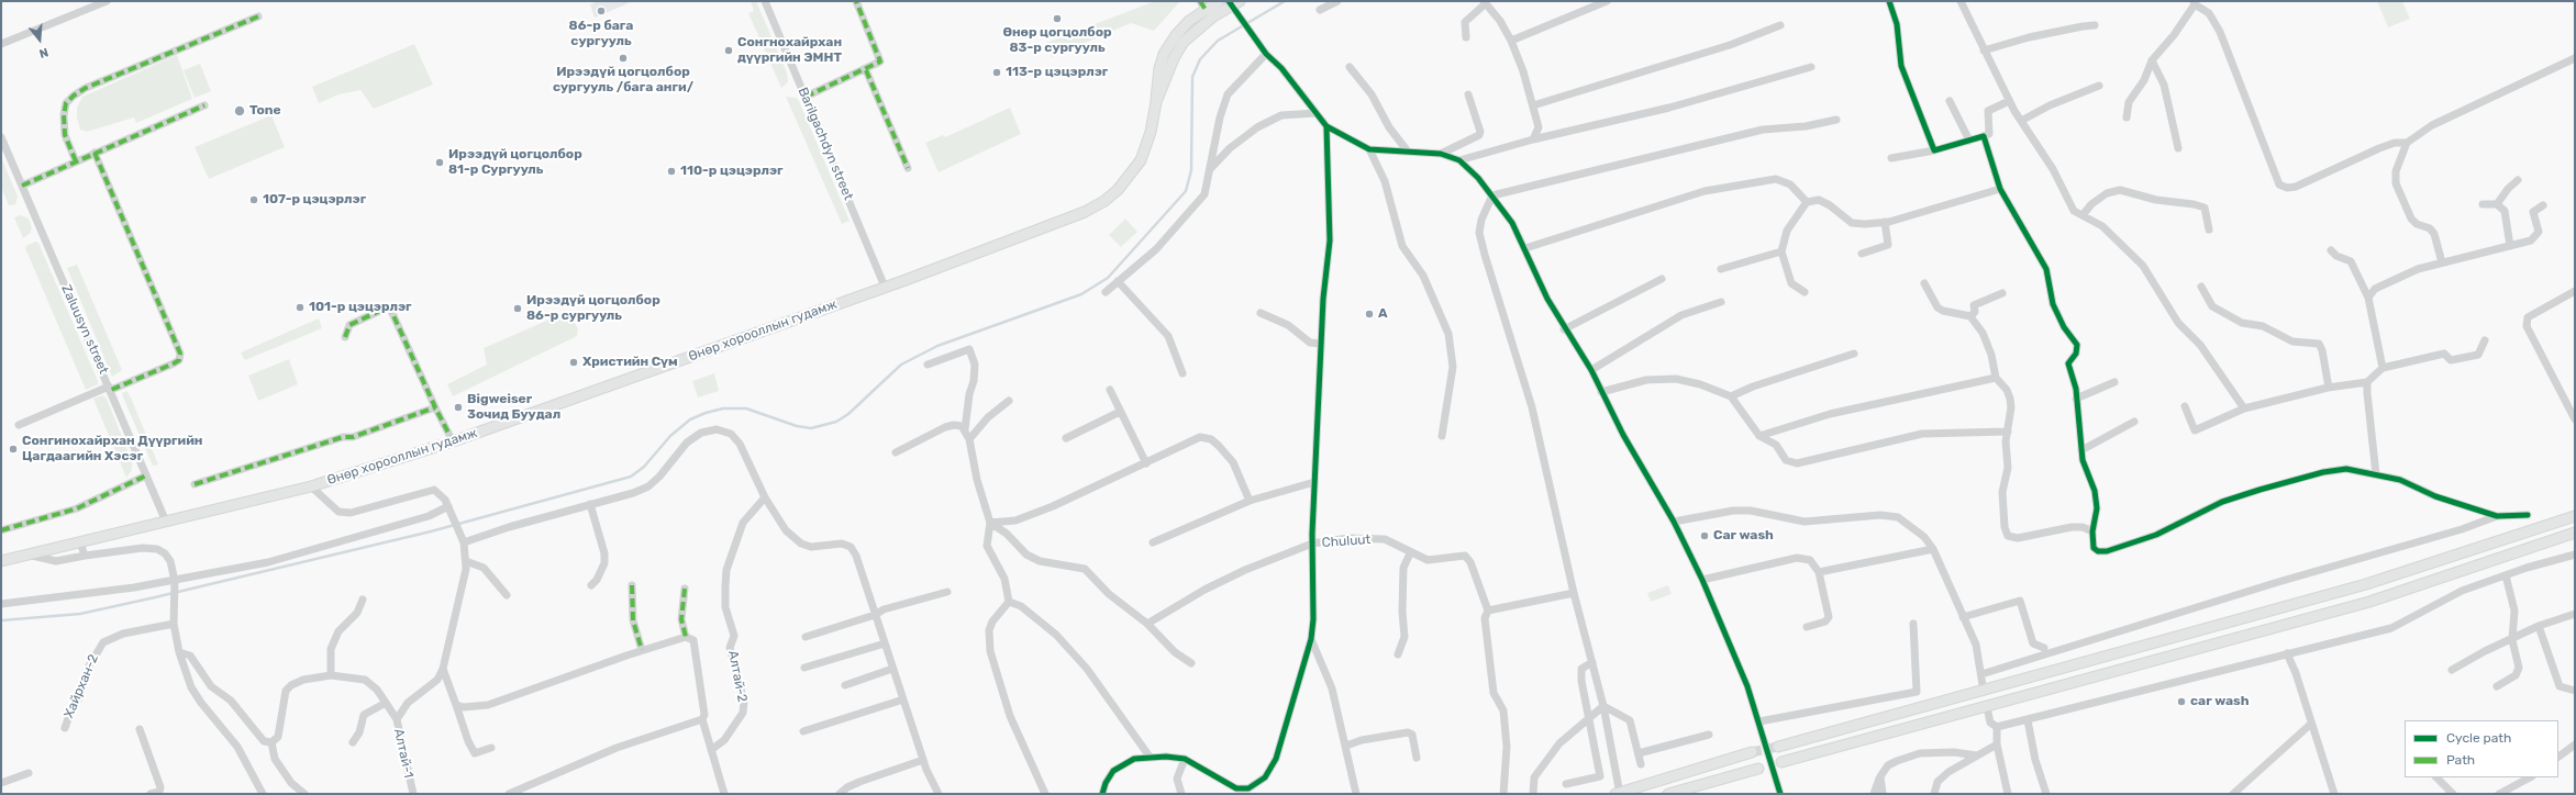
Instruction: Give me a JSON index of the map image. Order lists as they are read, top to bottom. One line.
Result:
{"streets":{"main road":["Өнөр хорооллын гудамж"],"street":["Barilgachdyn street","Zaluusyn street","Chuluut","Алтай-2","Хайрхан-2","Алтай-1"]},"crossings":[["Barilgachdyn street","Өнөр хорооллын гудамж"],["Zaluusyn street","Өнөр хорооллын гудамж"]],"places":["86-р бага сургууль","Өнөр цогцолбор 83-р сургууль","Сонгнохайрхан дүүргийн ЭМНТ","Ирээдүй цогцолбор сургууль /бага анги/","113-р цэцэрлэг","Tone","Ирээдүй цогцолбор 81-р Сургууль","110-р цэцэрлэг","107-р цэцэрлэг","101-р цэцэрлэг","Ирээдүй цогцолбор 86-р сургууль","A","Христийн Сүм","Bigweiser 3очид Буудал","Сонгинохайрхан Дүүргийн Цагдаагийн Хэсэг","Car wash","car wash"],"legend":["Cycle path","Path"],"north":"bottom"}
